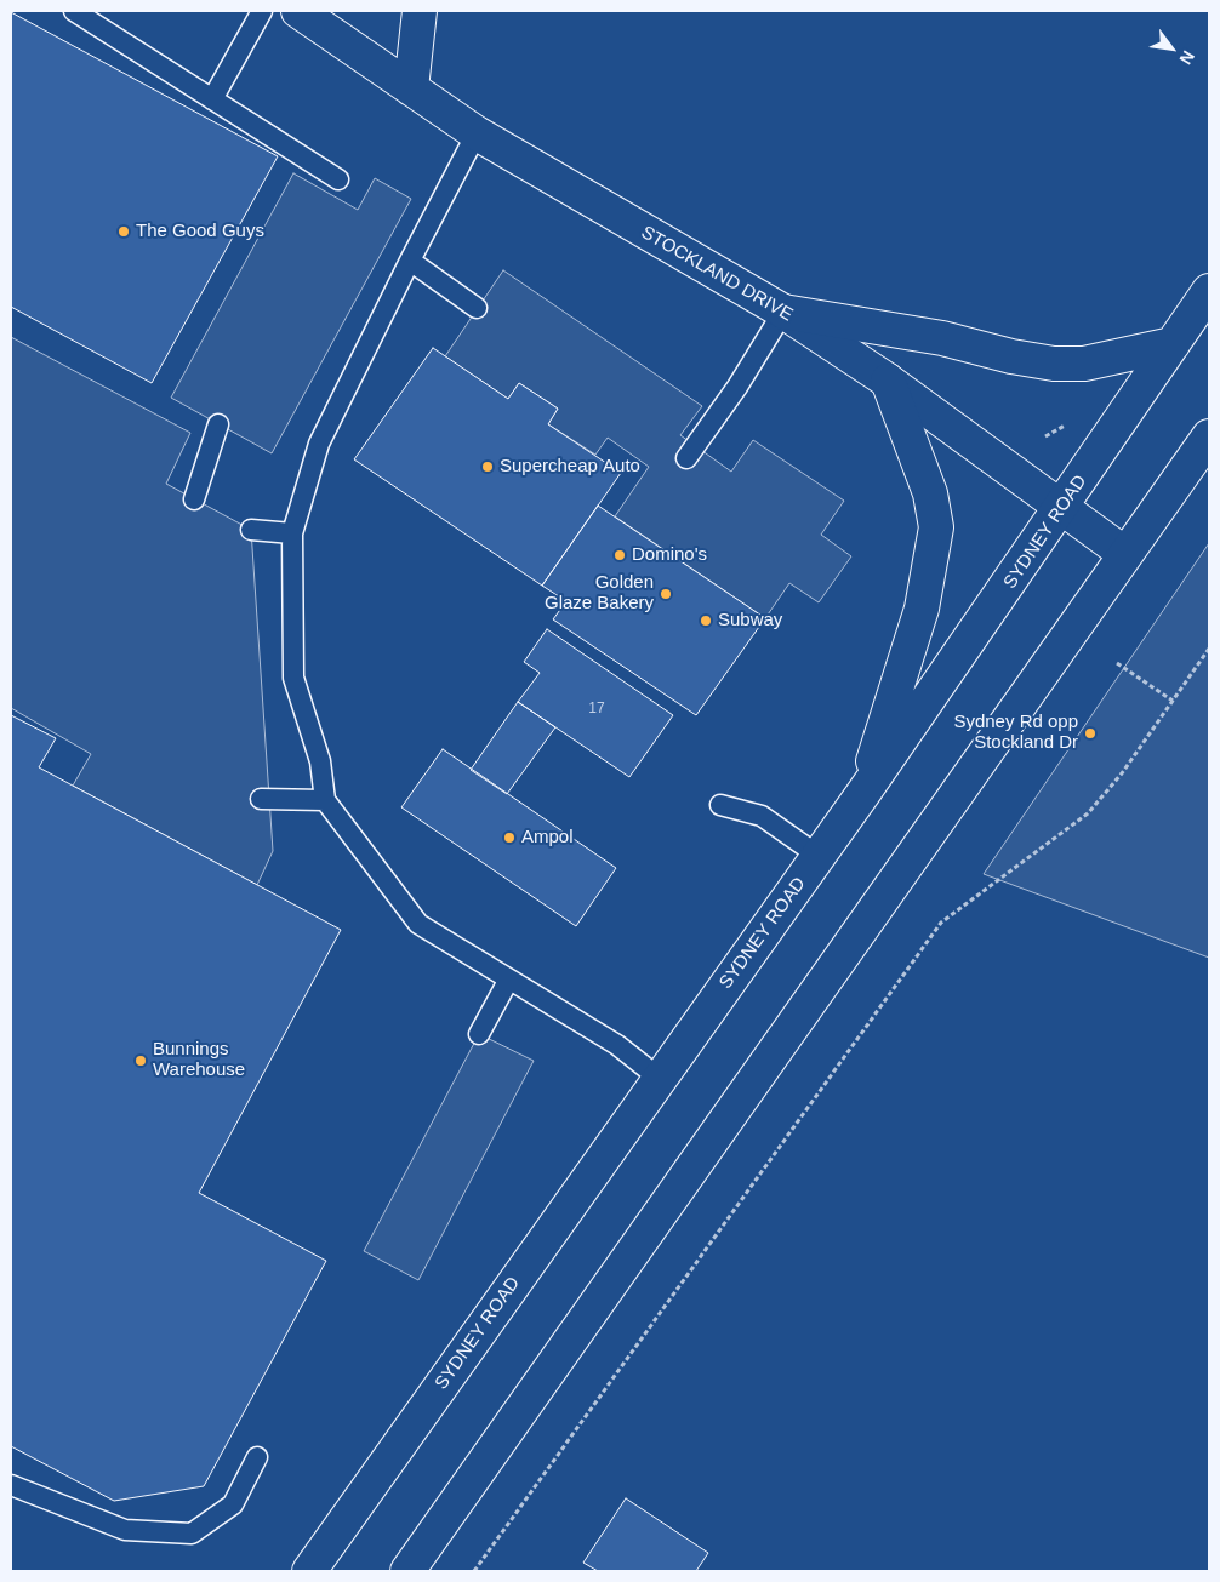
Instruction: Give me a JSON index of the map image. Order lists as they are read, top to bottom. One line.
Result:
{"streets":{"main road":["STOCKLAND DRIVE","SYDNEY ROAD"]},"crossings":[["STOCKLAND DRIVE","SYDNEY ROAD"]],"places":["The Good Guys","Supercheap Auto","Domino's","Golden Glaze Bakery","Subway","Sydney Rd opp Stockland Dr","Ampol","Bunnings Warehouse"],"house_numbers":["17"],"north":"bottom right"}
